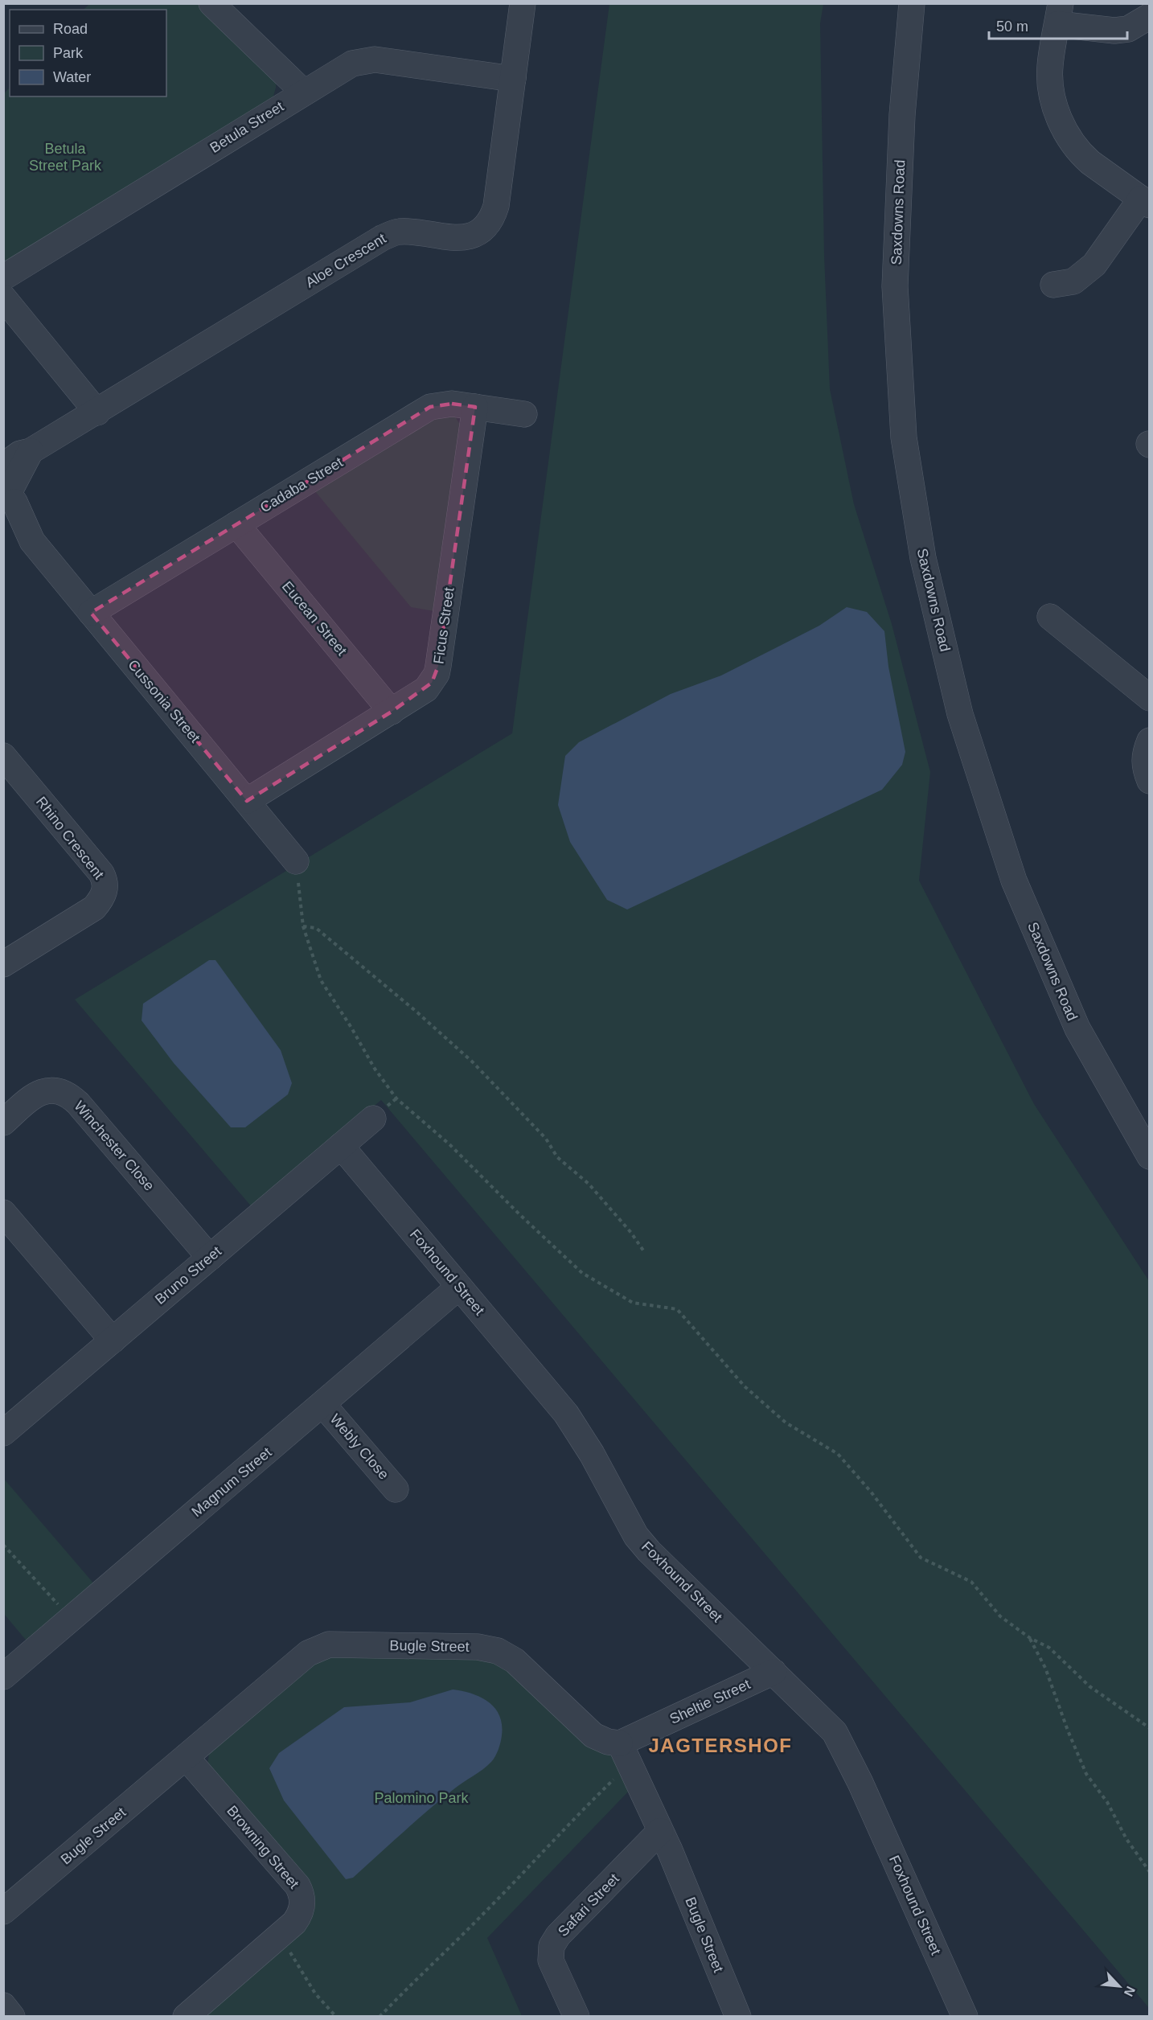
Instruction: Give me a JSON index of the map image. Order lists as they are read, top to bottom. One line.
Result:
{"streets":{"street":["Betula Street","Saxdowns Road","Aloe Crescent","Cadaba Street","Eucean Street","Ficus Street","Cussonia Street","Rhino Crescent","Winchester Close","Foxhound Street","Bruno Street","Webly Close","Magnum Street","Bugle Street","Sheltie Street","Browning Street","Safari Street"]},"crossings":[["Betula Street","Aloe Crescent"],["Aloe Crescent","Cussonia Street"],["Cadaba Street","Eucean Street"],["Cadaba Street","Ficus Street"],["Cadaba Street","Cussonia Street"],["Eucean Street","Ficus Street"],["Ficus Street","Cussonia Street"],["Winchester Close","Bruno Street"],["Foxhound Street","Bruno Street"],["Foxhound Street","Magnum Street"],["Foxhound Street","Sheltie Street"],["Webly Close","Magnum Street"],["Bugle Street","Sheltie Street"],["Bugle Street","Browning Street"],["Bugle Street","Safari Street"]],"districts":["JAGTERSHOF"],"parks":["Betula Street Park","Palomino Park"],"legend":["Road","Park","Water"],"scale_bar":"50 m","north":"bottom right"}
